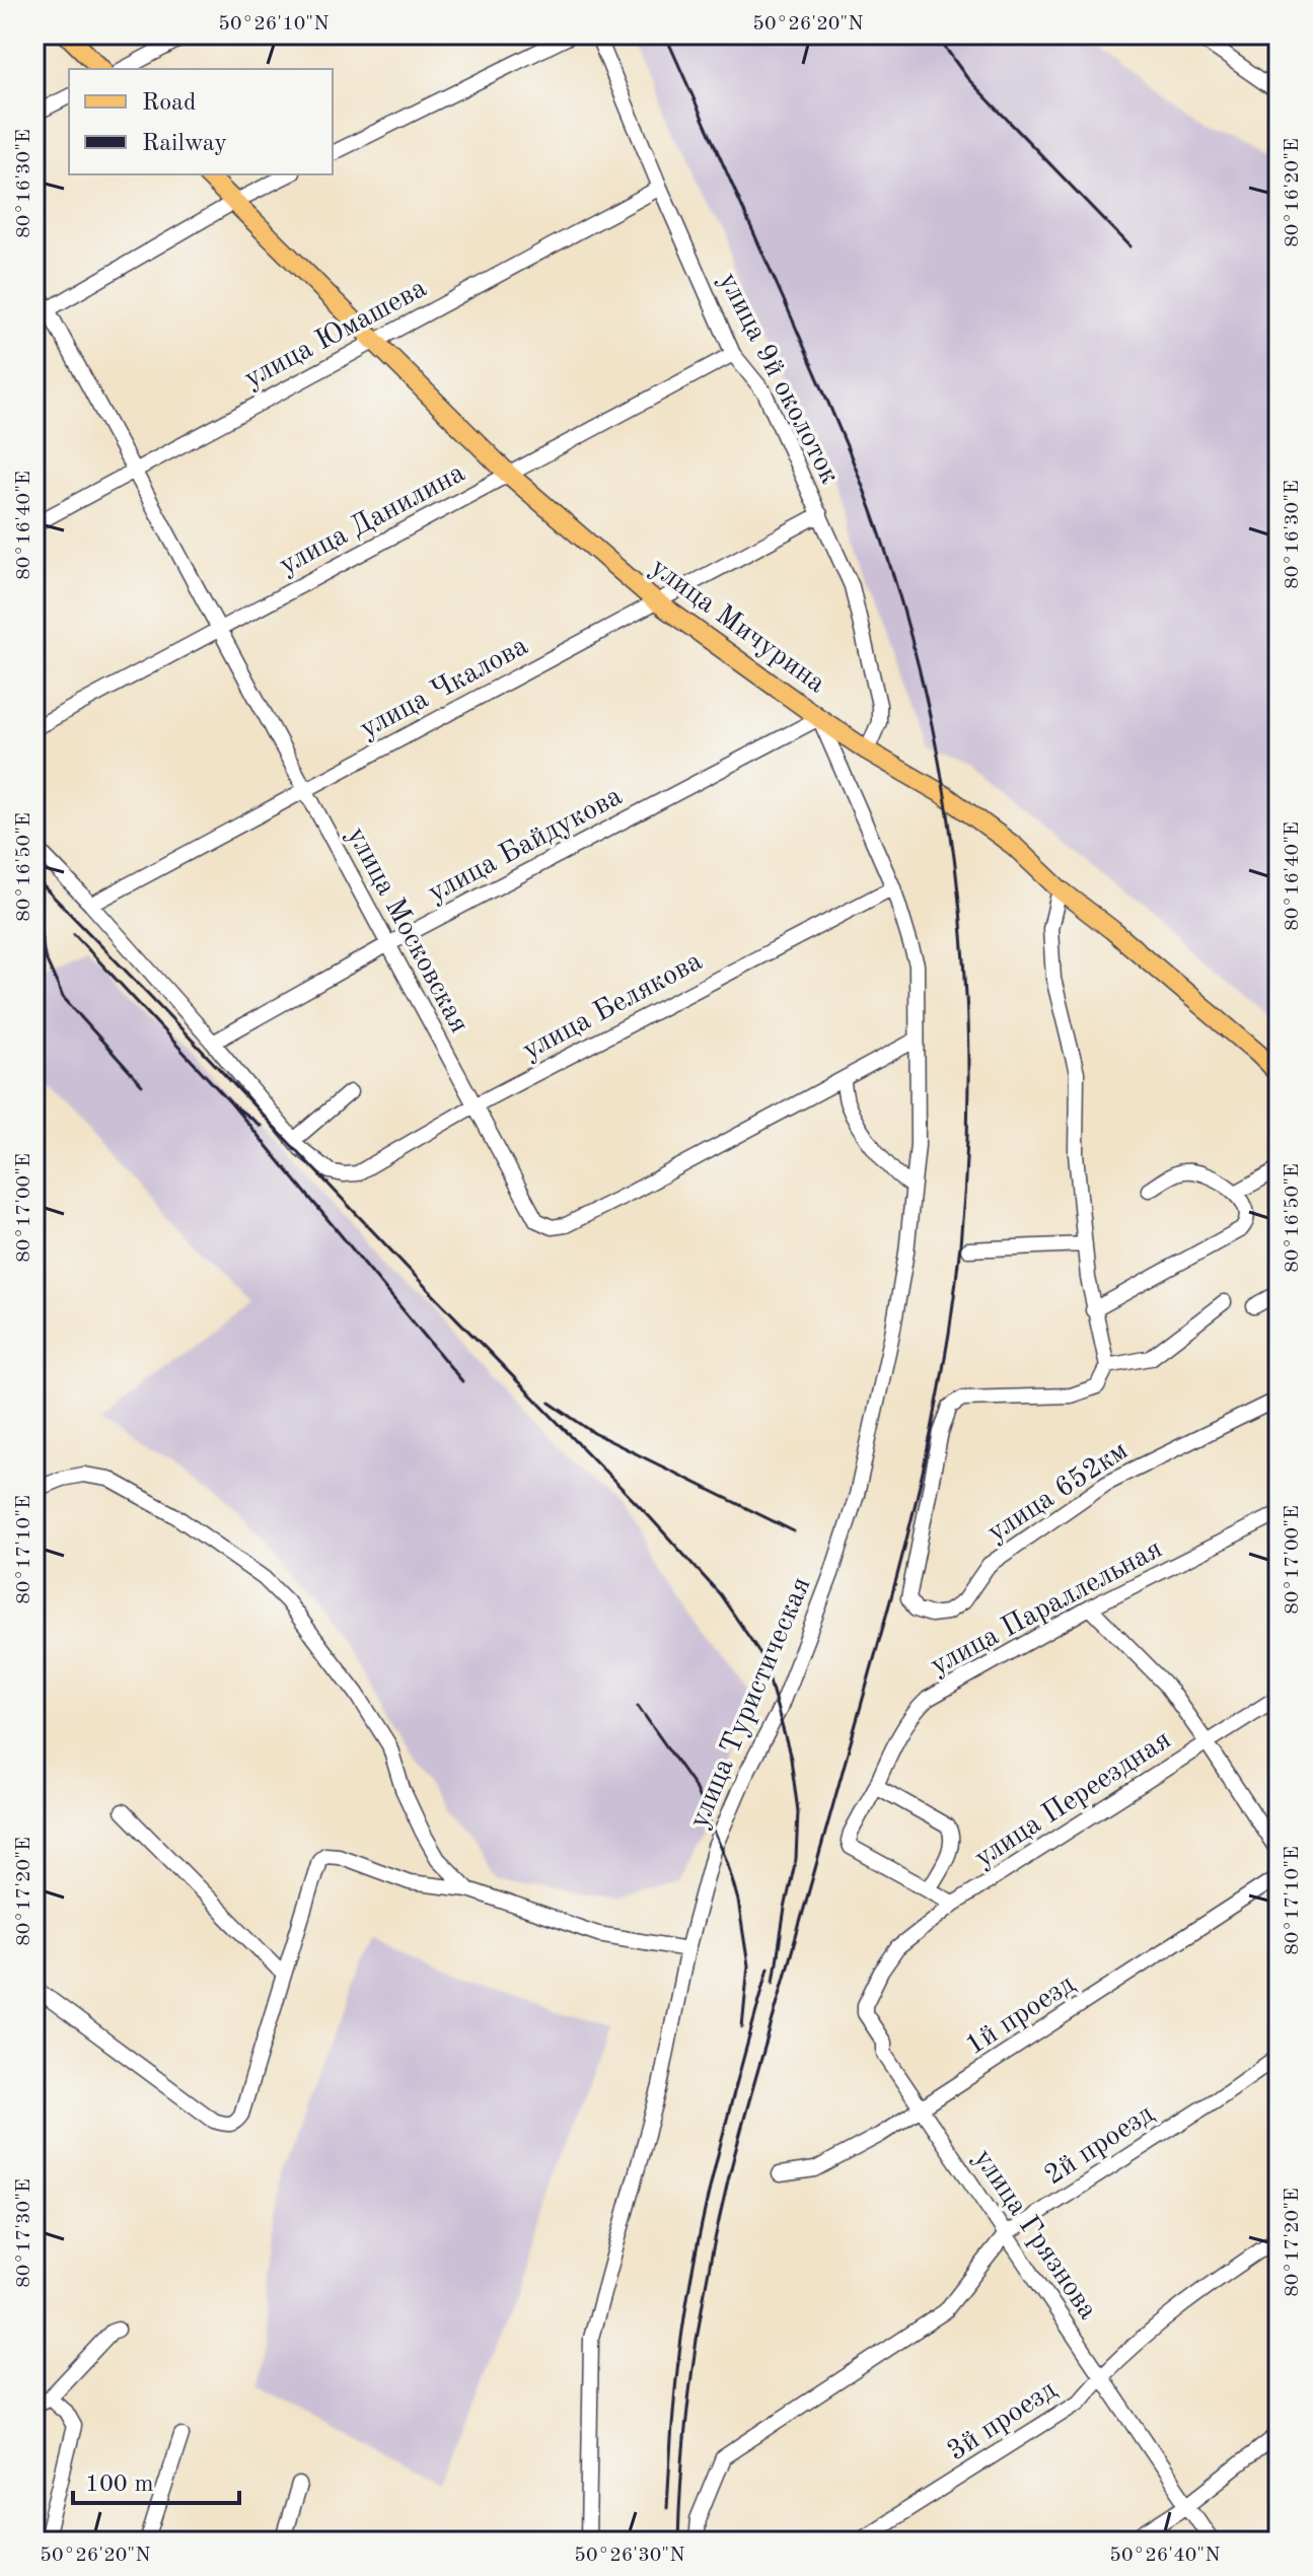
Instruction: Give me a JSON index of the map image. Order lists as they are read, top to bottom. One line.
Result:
{"streets":{"main road":["улица Мичурина"],"street":["улица Юмашева","улица 9й околоток","улица Данилина","улица Чкалова","улица Байдукова","улица Московская","улица Белякова","улица 652км","улица Параллельная","улица Туристическая","улица Переездная","1й проезд","2й проезд","улица Грязнова","3й проезд"]},"crossings":[["улица Юмашева","улица 9й околоток"],["улица Юмашева","улица Мичурина"],["улица Юмашева","улица Московская"],["улица 9й околоток","улица Данилина"],["улица 9й околоток","улица Мичурина"],["улица 9й околоток","улица Чкалова"],["улица Данилина","улица Мичурина"],["улица Данилина","улица Московская"],["улица Мичурина","улица Чкалова"],["улица Мичурина","улица Байдукова"],["улица Мичурина","улица Туристическая"],["улица Чкалова","улица Московская"],["улица Байдукова","улица Московская"],["улица Байдукова","улица Туристическая"],["улица Московская","улица Белякова"],["улица Московская","улица Туристическая"],["улица Белякова","улица Туристическая"],["улица Переездная","улица Грязнова"],["1й проезд","улица Грязнова"],["2й проезд","улица Грязнова"],["улица Грязнова","3й проезд"]],"legend":["Road","Railway"],"scale_bar":"100 m","coordinates":["50°26'10\"N","50°26'20\"N","80°16'30\"E","80°16'20\"E","80°16'40\"E","80°16'50\"E","80°17'00\"E","80°17'10\"E","80°17'20\"E","80°17'30\"E","50°26'30\"N","50°26'40\"N"]}
